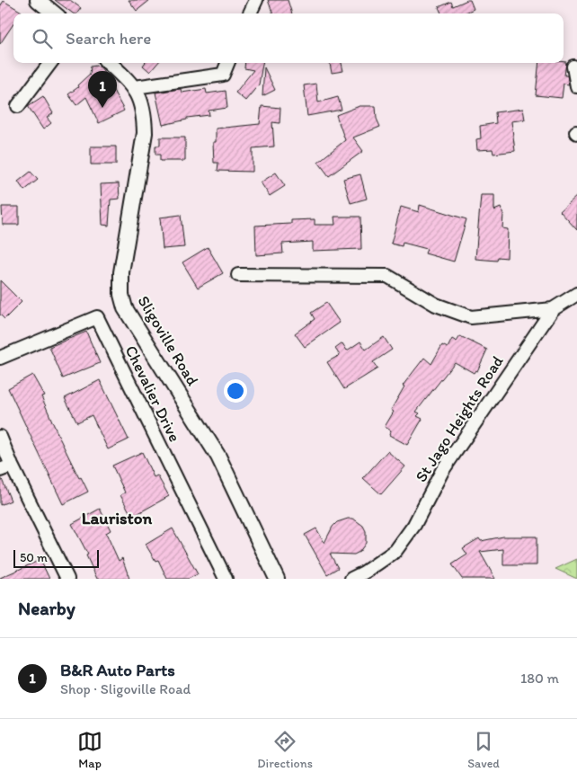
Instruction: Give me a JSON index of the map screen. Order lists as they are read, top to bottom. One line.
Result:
{"streets":{"street":["Sligoville Road","Chevalier Drive","St Jago Heights Road"]},"districts":["Lauriston"],"scale_bar":"50 m","page":{"search":"Search here","pins":"1","scale":"50 m","heading":"Nearby","list":[{"mark":"1","name":"B&R Auto Parts","note":"Shop · Sligoville Road","value":"180 m"}],"nav":["Map","Directions","Saved"]}}
